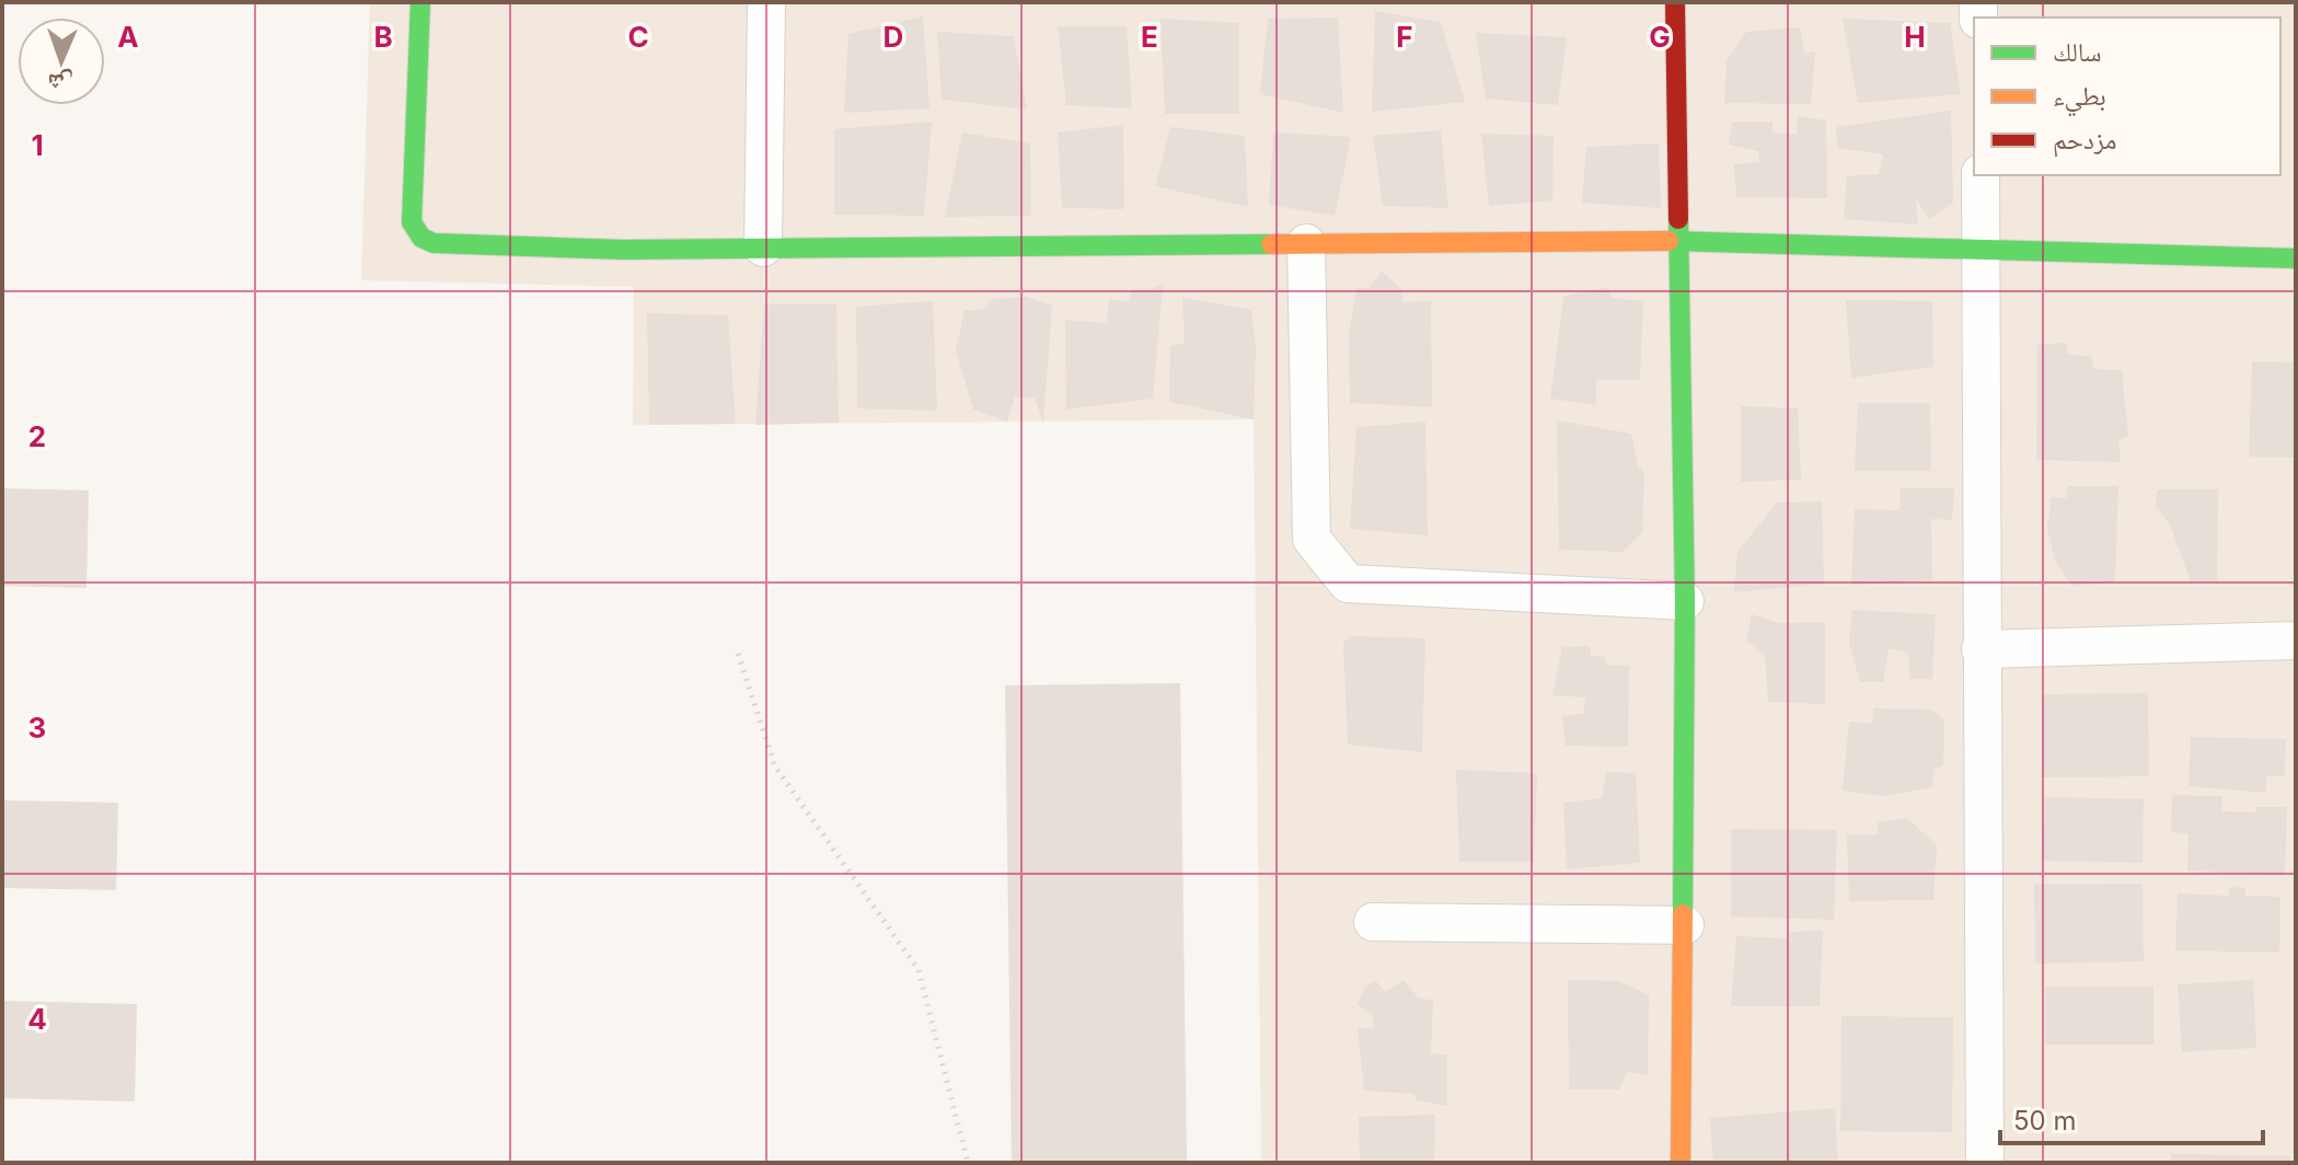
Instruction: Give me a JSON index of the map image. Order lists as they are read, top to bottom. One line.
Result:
{"legend":["سالك","بطيء","مزدحم"],"scale_bar":"50 m","north":"bottom","grid":{"columns":["A","B","C","D","E","F","G","H"],"rows":["1","2","3","4"]}}
